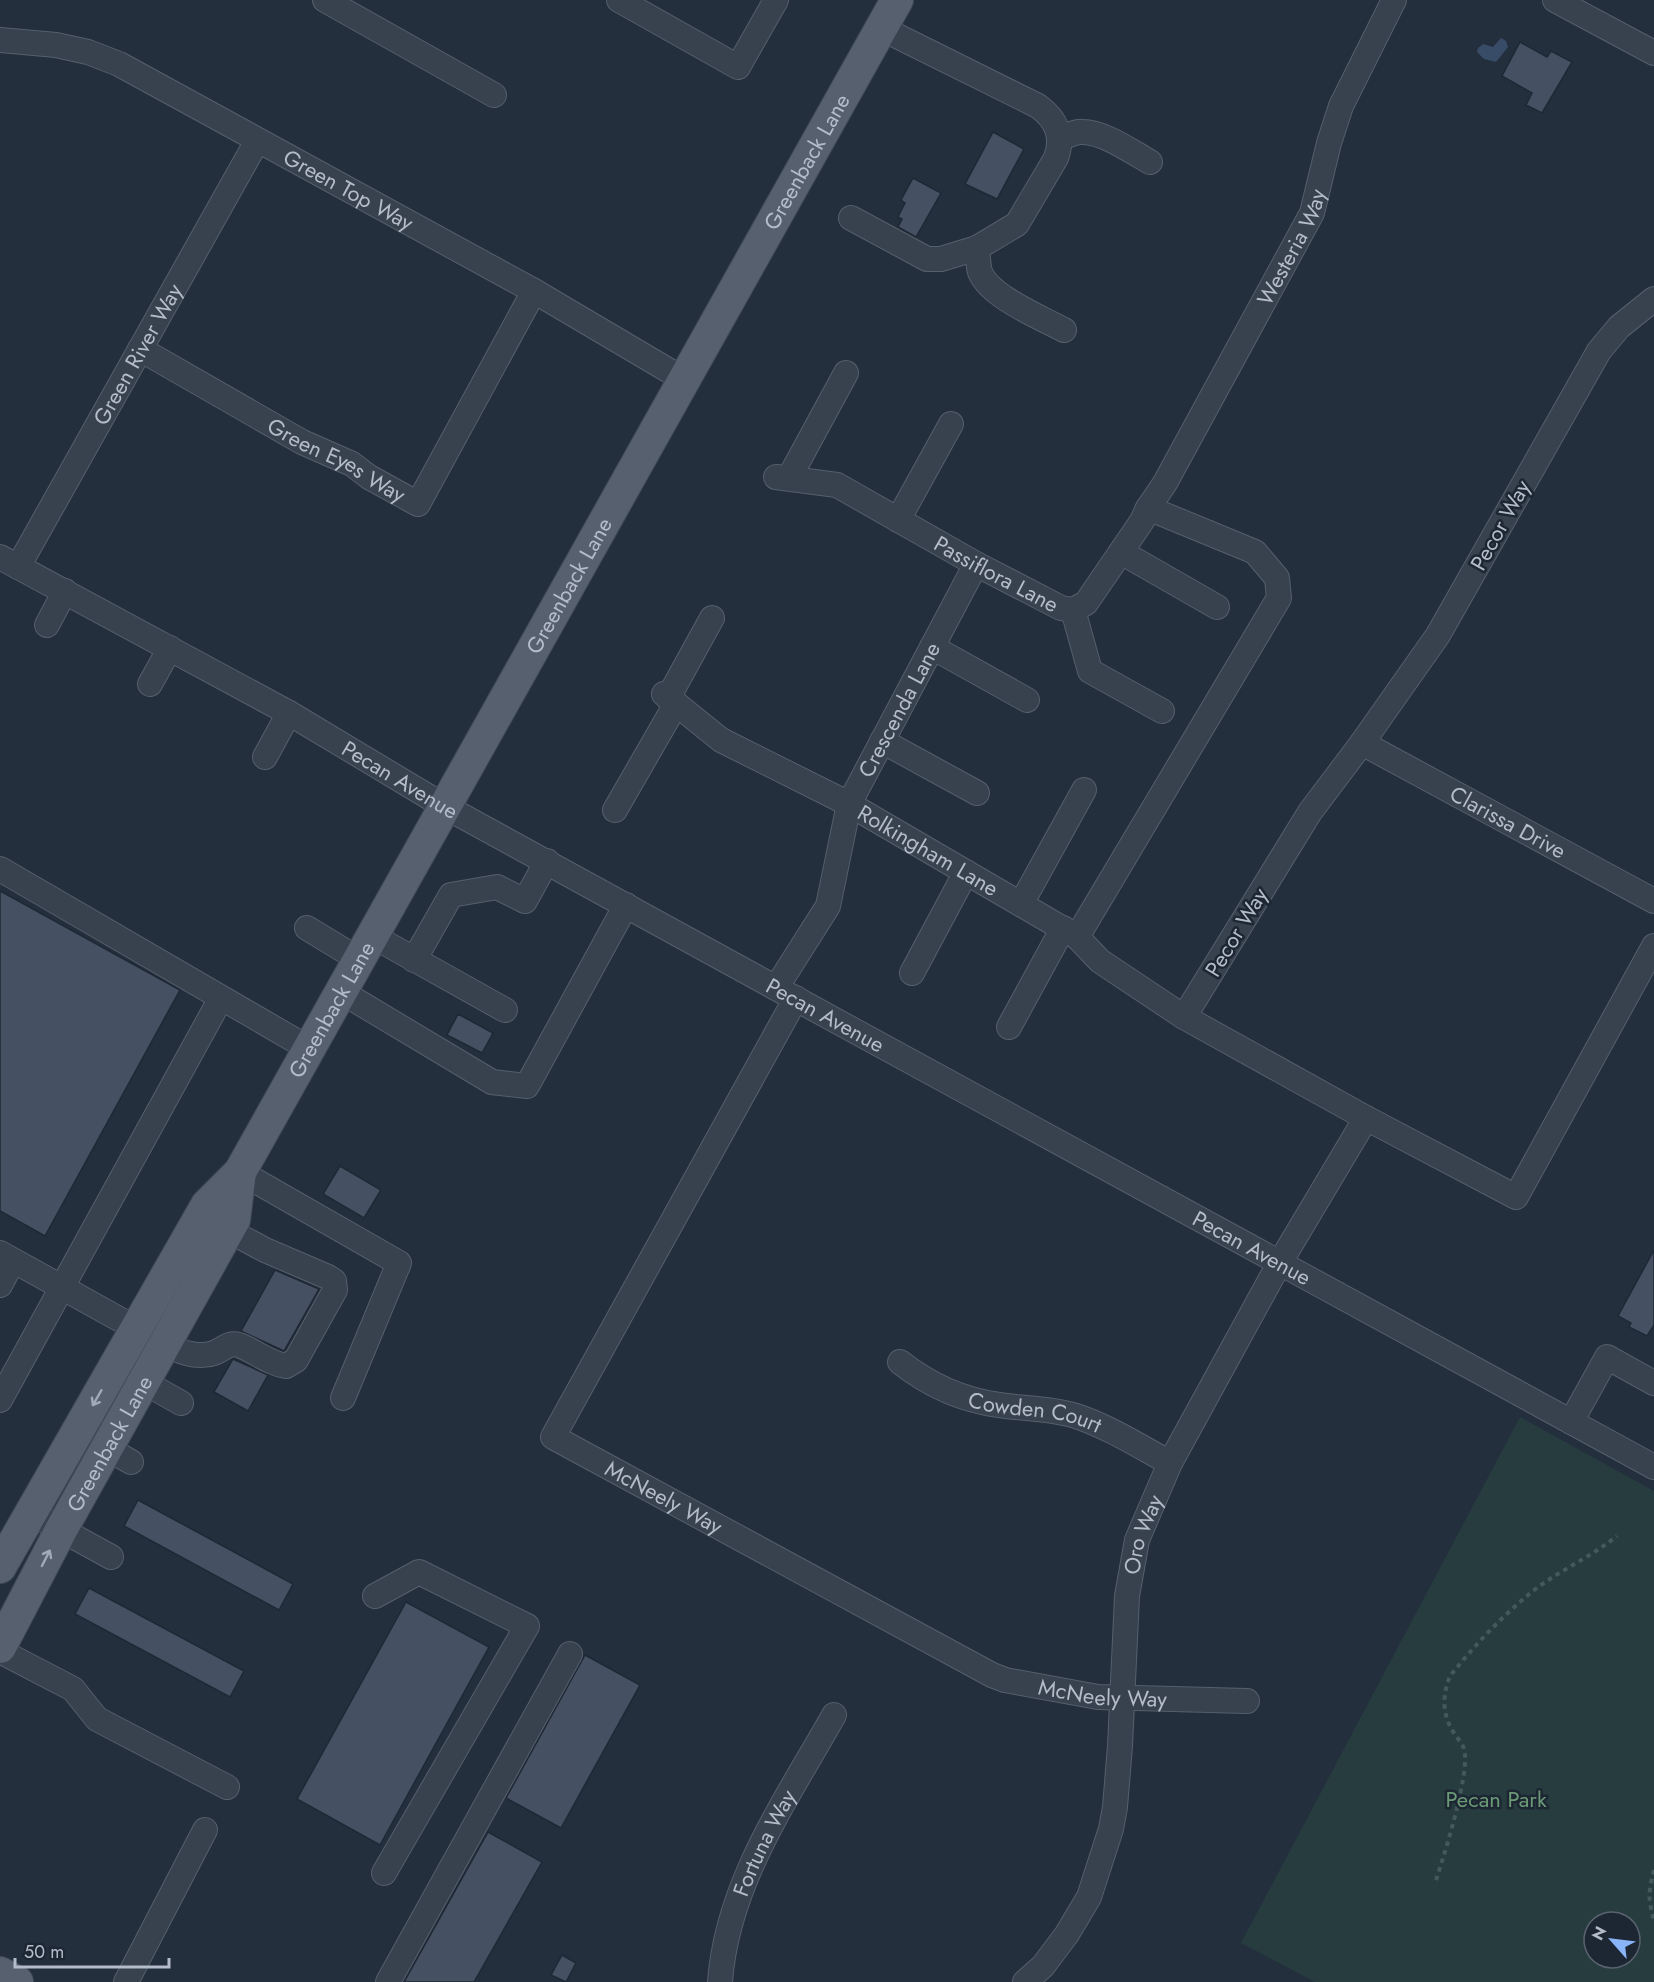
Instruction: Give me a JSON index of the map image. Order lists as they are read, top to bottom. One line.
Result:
{"streets":{"main road":["Greenback Lane"],"street":["Green Top Way","Westeria Way","Green River Way","Green Eyes Way","Pecor Way","Passiflora Lane","Crescenda Lane","Pecan Avenue","Clarissa Drive","Rolkingham Lane","Cowden Court","McNeely Way","Oro Way","Fortuna Way"]},"crossings":[["Greenback Lane","Green Top Way"],["Greenback Lane","Pecan Avenue"],["Green Top Way","Green River Way"],["Green Top Way","Green Eyes Way"],["Westeria Way","Passiflora Lane"],["Green River Way","Green Eyes Way"],["Green River Way","Pecan Avenue"],["Pecor Way","Clarissa Drive"],["Pecor Way","Rolkingham Lane"],["Passiflora Lane","Crescenda Lane"],["Crescenda Lane","Pecan Avenue"],["Crescenda Lane","Rolkingham Lane"],["Crescenda Lane","McNeely Way"],["Pecan Avenue","McNeely Way"],["Pecan Avenue","Oro Way"],["Cowden Court","Oro Way"],["McNeely Way","Oro Way"]],"parks":["Pecan Park"],"scale_bar":"50 m","north":"top left"}
